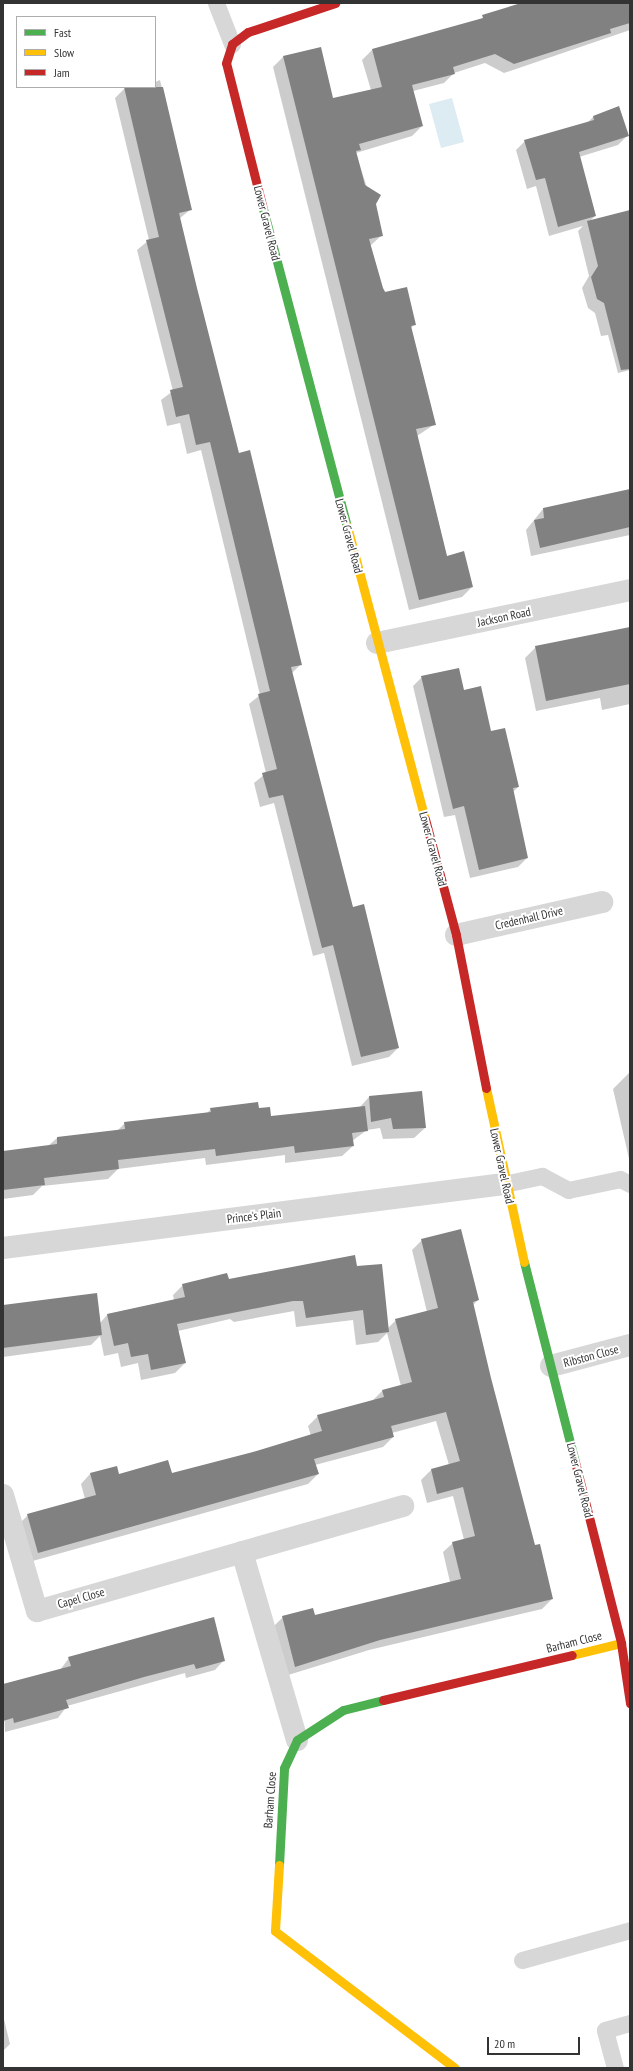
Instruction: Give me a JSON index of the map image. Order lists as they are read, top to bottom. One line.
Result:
{"streets":{"street":["Lower Gravel Road","Jackson Road","Credenhall Drive","Prince's Plain","Ribston Close","Capel Close","Barham Close"]},"crossings":[["Lower Gravel Road","Jackson Road"],["Lower Gravel Road","Credenhall Drive"],["Lower Gravel Road","Prince's Plain"],["Lower Gravel Road","Ribston Close"],["Lower Gravel Road","Barham Close"]],"legend":["Fast","Slow","Jam"],"scale_bar":"20 m"}
